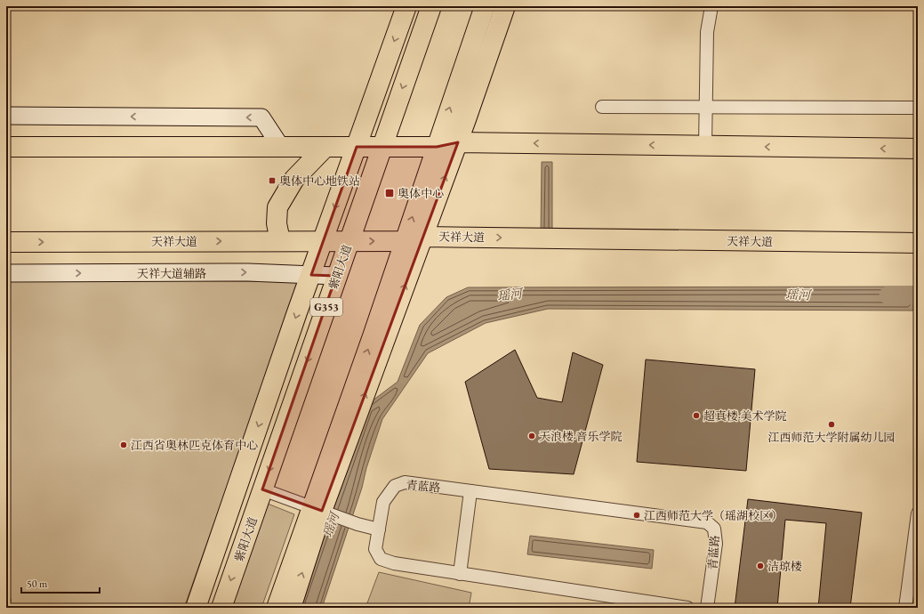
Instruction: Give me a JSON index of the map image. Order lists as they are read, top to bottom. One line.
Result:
{"streets":{"main road":["天祥大道","紫阳大道","天祥大道辅路","G353"],"street":["青蓝路"]},"crossings":[["天祥大道","紫阳大道"],["紫阳大道","天祥大道辅路"]],"water":["瑶河"],"places":{"transit":["奥体中心地铁站","奥体中心"],"other":["超真楼·美术学院","江西师范大学附属幼儿园","天浪楼·音乐学院","江西省奥林匹克体育中心","江西师范大学（瑶湖校区）","洁琼楼"]},"scale_bar":"50 m"}
